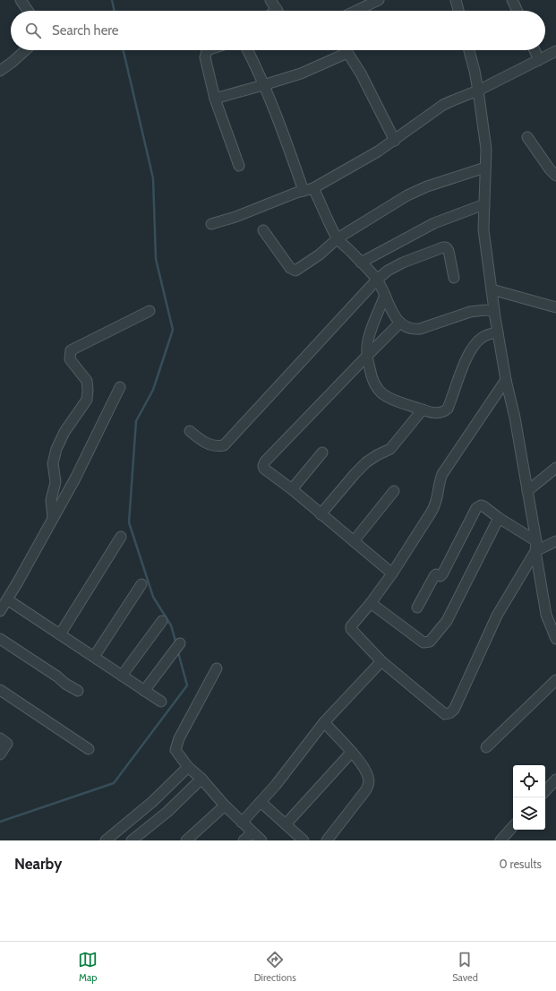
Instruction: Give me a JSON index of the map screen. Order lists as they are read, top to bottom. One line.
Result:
{"page":{"search":"Search here","heading":["Nearby","0 results"],"nav":["Map","Directions","Saved"]}}
